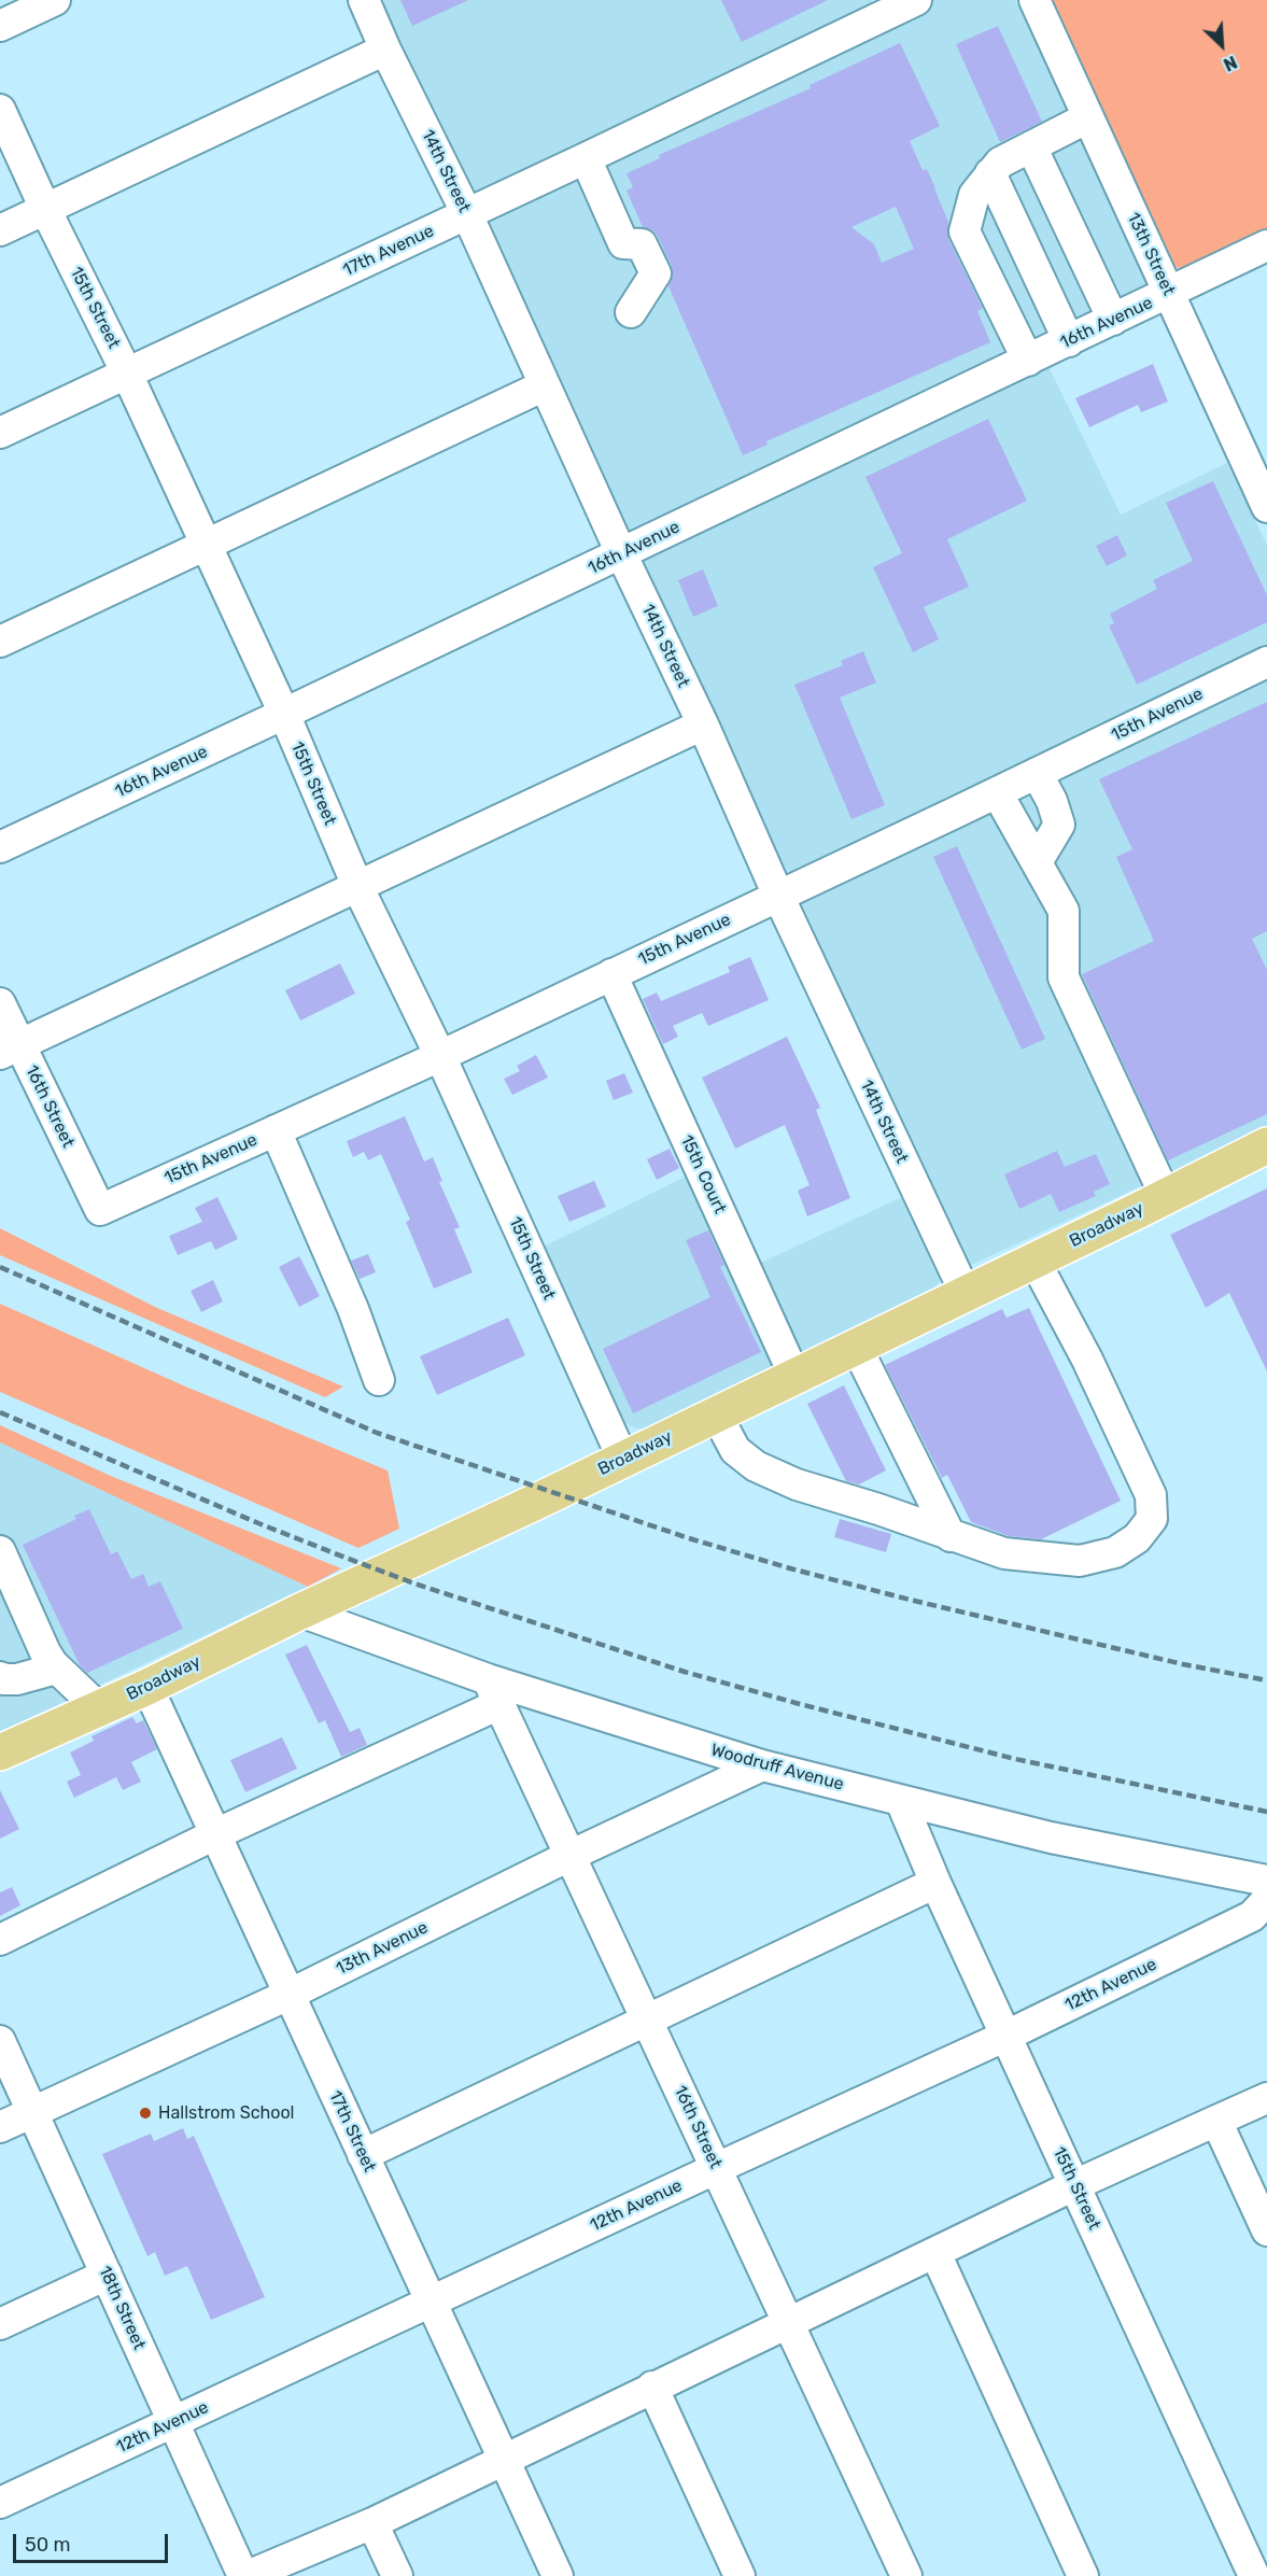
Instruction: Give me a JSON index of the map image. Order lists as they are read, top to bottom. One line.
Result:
{"streets":{"main road":["Broadway"],"street":["14th Street","17th Avenue","13th Street","15th Street","16th Avenue","15th Avenue","16th Street","15th Court","Woodruff Avenue","13th Avenue","12th Avenue","17th Street","18th Street"]},"crossings":[["14th Street","17th Avenue"],["14th Street","16th Avenue"],["14th Street","15th Avenue"],["14th Street","Broadway"],["17th Avenue","15th Street"],["13th Street","16th Avenue"],["15th Street","16th Avenue"],["15th Street","15th Avenue"],["15th Street","Broadway"],["15th Street","Woodruff Avenue"],["15th Street","12th Avenue"],["15th Avenue","16th Street"],["15th Avenue","15th Court"],["16th Street","Woodruff Avenue"],["16th Street","13th Avenue"],["16th Street","12th Avenue"],["15th Court","Broadway"],["Broadway","Woodruff Avenue"],["Broadway","17th Street"],["Woodruff Avenue","13th Avenue"],["13th Avenue","17th Street"],["13th Avenue","18th Street"],["12th Avenue","17th Street"],["12th Avenue","18th Street"]],"places":["Hallstrom School"],"scale_bar":"50 m","north":"bottom right"}
